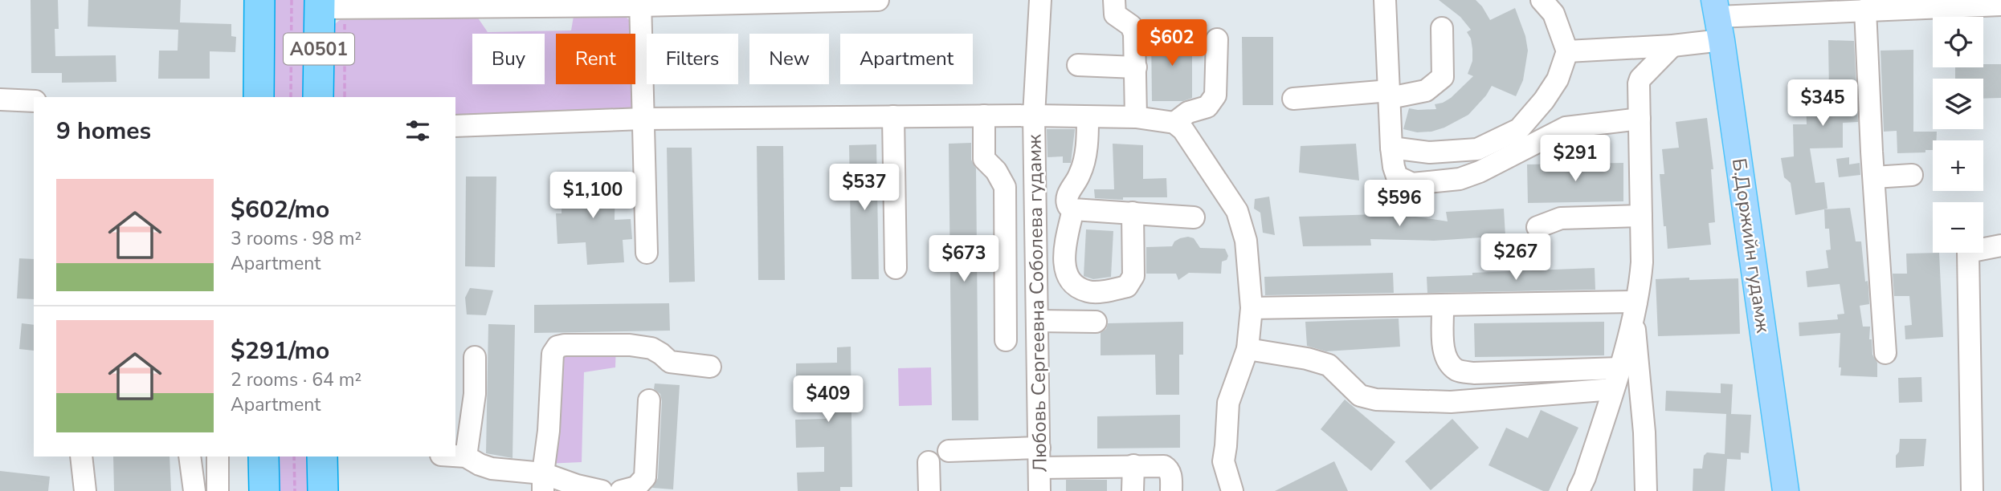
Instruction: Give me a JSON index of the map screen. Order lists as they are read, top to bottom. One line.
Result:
{"streets":{"highway":["A0501"],"main road":["Б.Доржийн гудамж"],"street":["Любовь Сергеевна Соболева гудамж"]},"page":{"map_buttons":["+","−"],"price":["$602","$345","$291","$537","$1,100","$596","$267","$673","$409"],"chip":["Buy","Rent","Filters","New","Apartment"],"heading":"9 homes","list":[{"name":"$602/mo","note":"3 rooms · 98 m² · Apartment"},{"name":"$291/mo","note":"2 rooms · 64 m² · Apartment"}]}}
